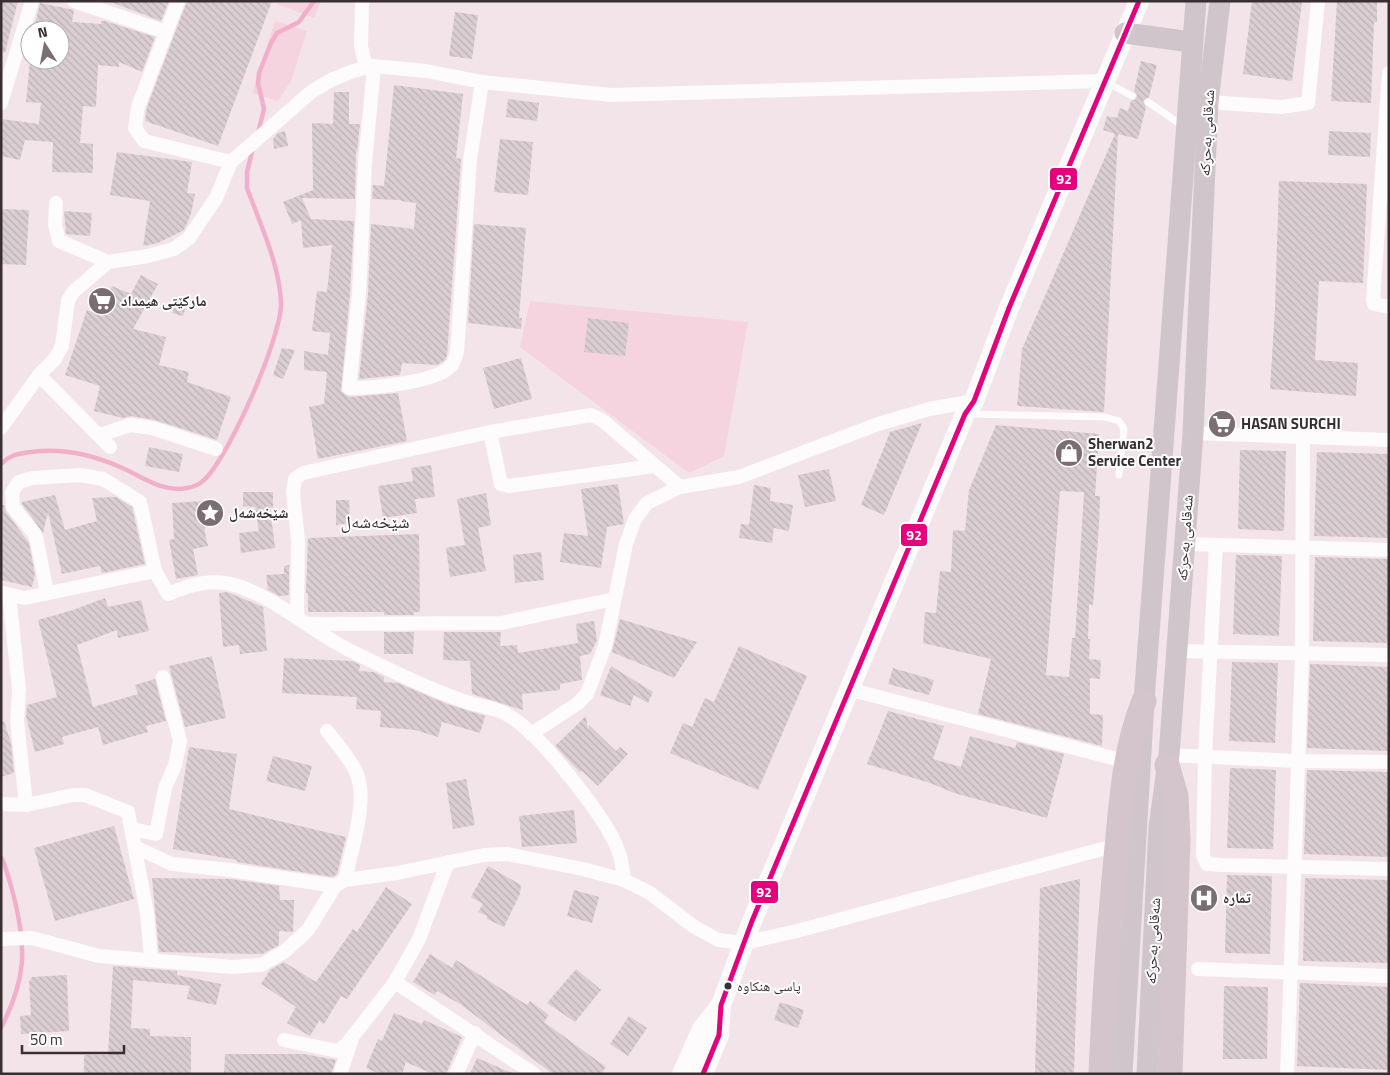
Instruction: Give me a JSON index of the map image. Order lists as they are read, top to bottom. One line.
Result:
{"streets":{"main road":["شەقامی بەحرکە"]},"districts":["شێخەشەل"],"places":{"supermarket":["مارکێتی هیمداد","HASAN SURCHI"],"shop":["Sherwan2 Service Center"],"place":["شێخه‌شه‌ل"],"hospital":["تمارە"],"other":["پاسی هنكاوه‌"]},"lines":["transit line 92"],"scale_bar":"50 m","north":"top"}
